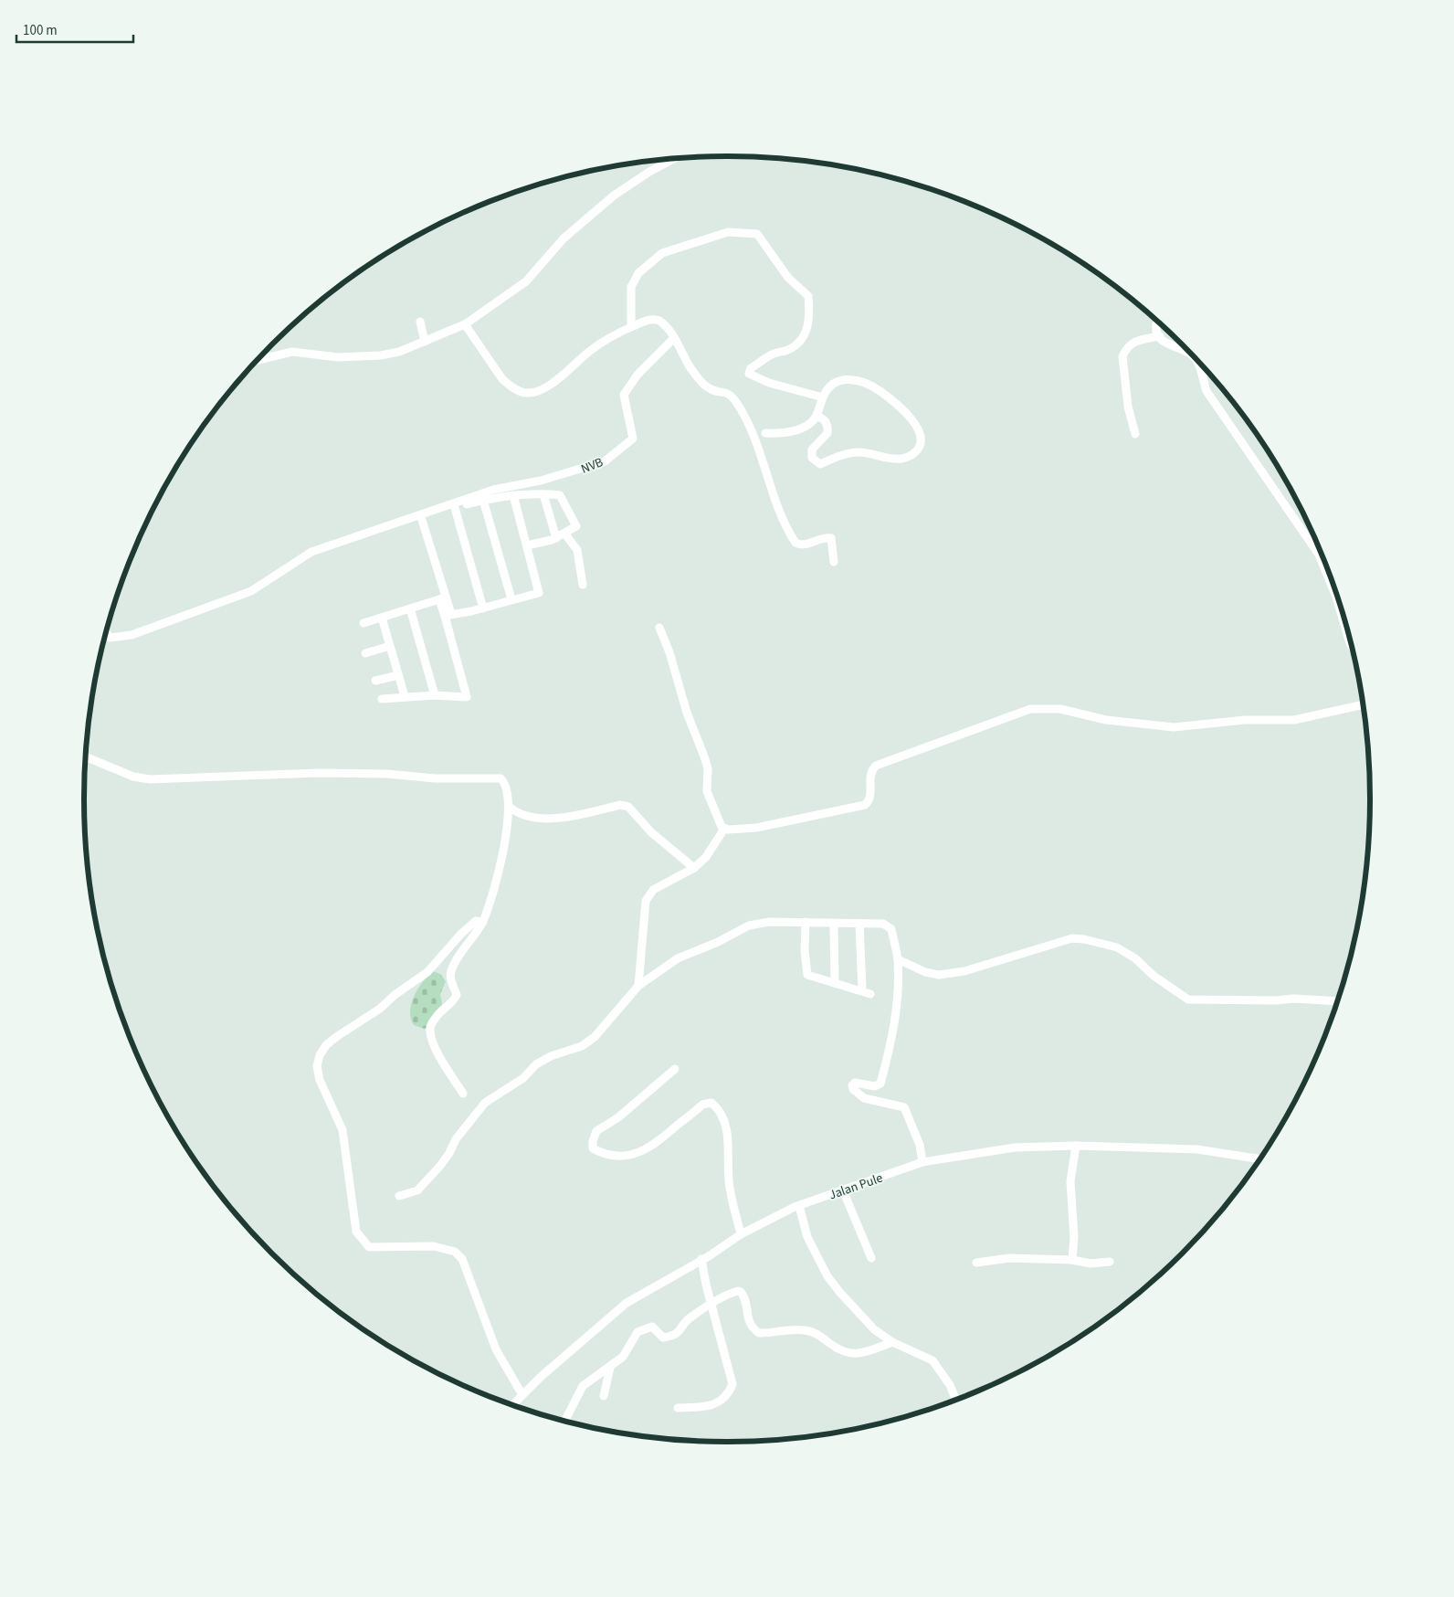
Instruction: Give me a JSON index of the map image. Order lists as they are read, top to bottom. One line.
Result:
{"streets":{"street":["NVB","Jalan Pule"]},"scale_bar":"100 m"}
